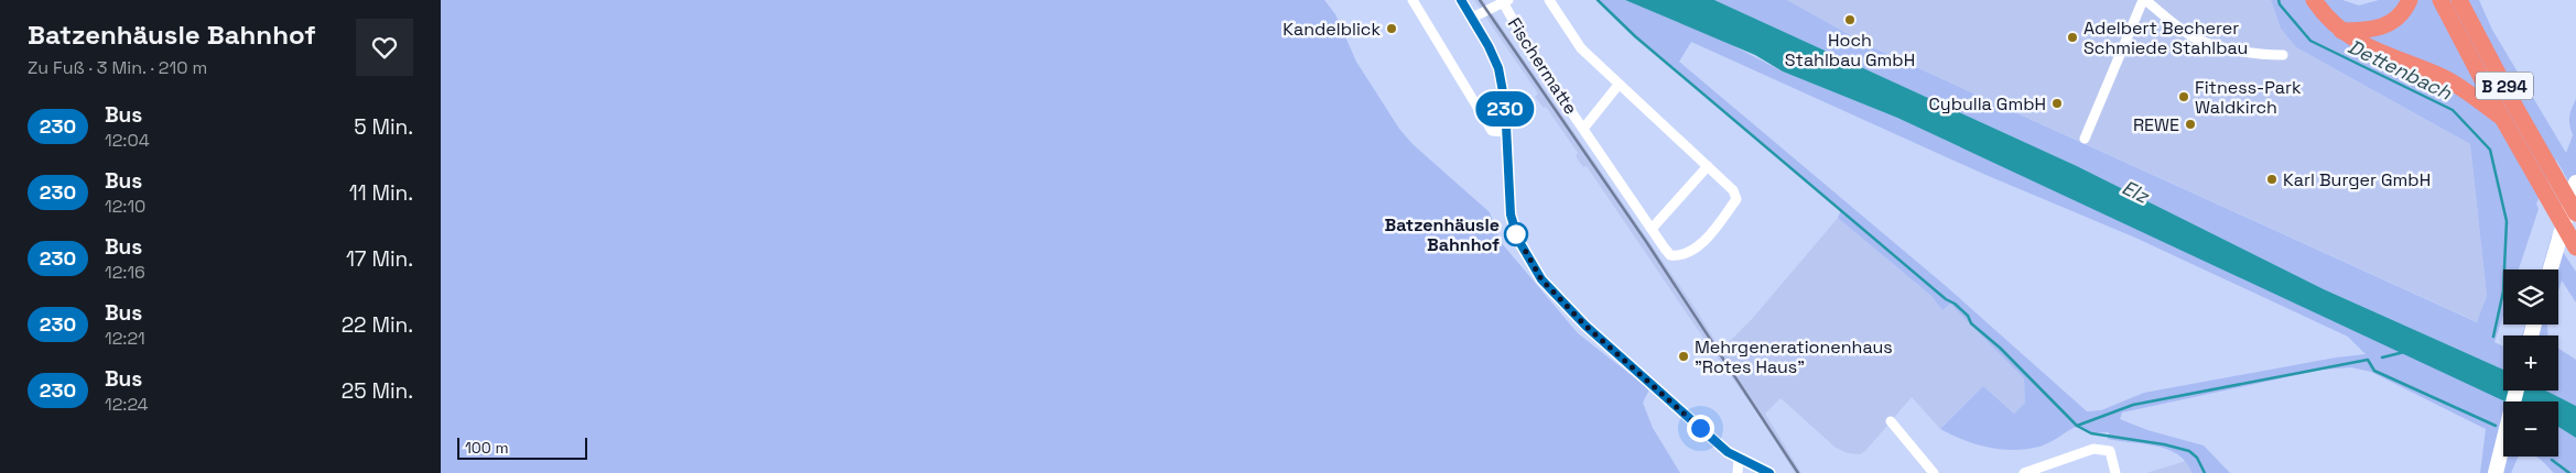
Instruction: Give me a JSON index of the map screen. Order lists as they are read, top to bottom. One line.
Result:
{"streets":{"highway":["B 294"],"street":["Fischermatte"]},"water":["Dettenbach","Elz"],"places":["Hoch Stahlbau GmbH","Kandelblick","Adelbert Becherer Schmiede Stahlbau","Fitness-Park Waldkirch","Cybulla GmbH","REWE","Karl Burger GmbH","Batzenhäusle Bahnhof","Mehrgenerationenhaus \"Rotes Haus\""],"lines":["bus line 230"],"scale_bar":"100 m","page":{"heading":["Batzenhäusle Bahnhof","Zu Fuß · 3 Min. · 210 m"],"on_map":"230","list":[{"mark":"230","name":"Bus","note":"12:04","value":"5 Min."},{"mark":"230","name":"Bus","note":"12:10","value":"11 Min."},{"mark":"230","name":"Bus","note":"12:16","value":"17 Min."},{"mark":"230","name":"Bus","note":"12:21","value":"22 Min."},{"mark":"230","name":"Bus","note":"12:24","value":"25 Min."}],"map_buttons":["+","−"],"scale":"100 m"}}
